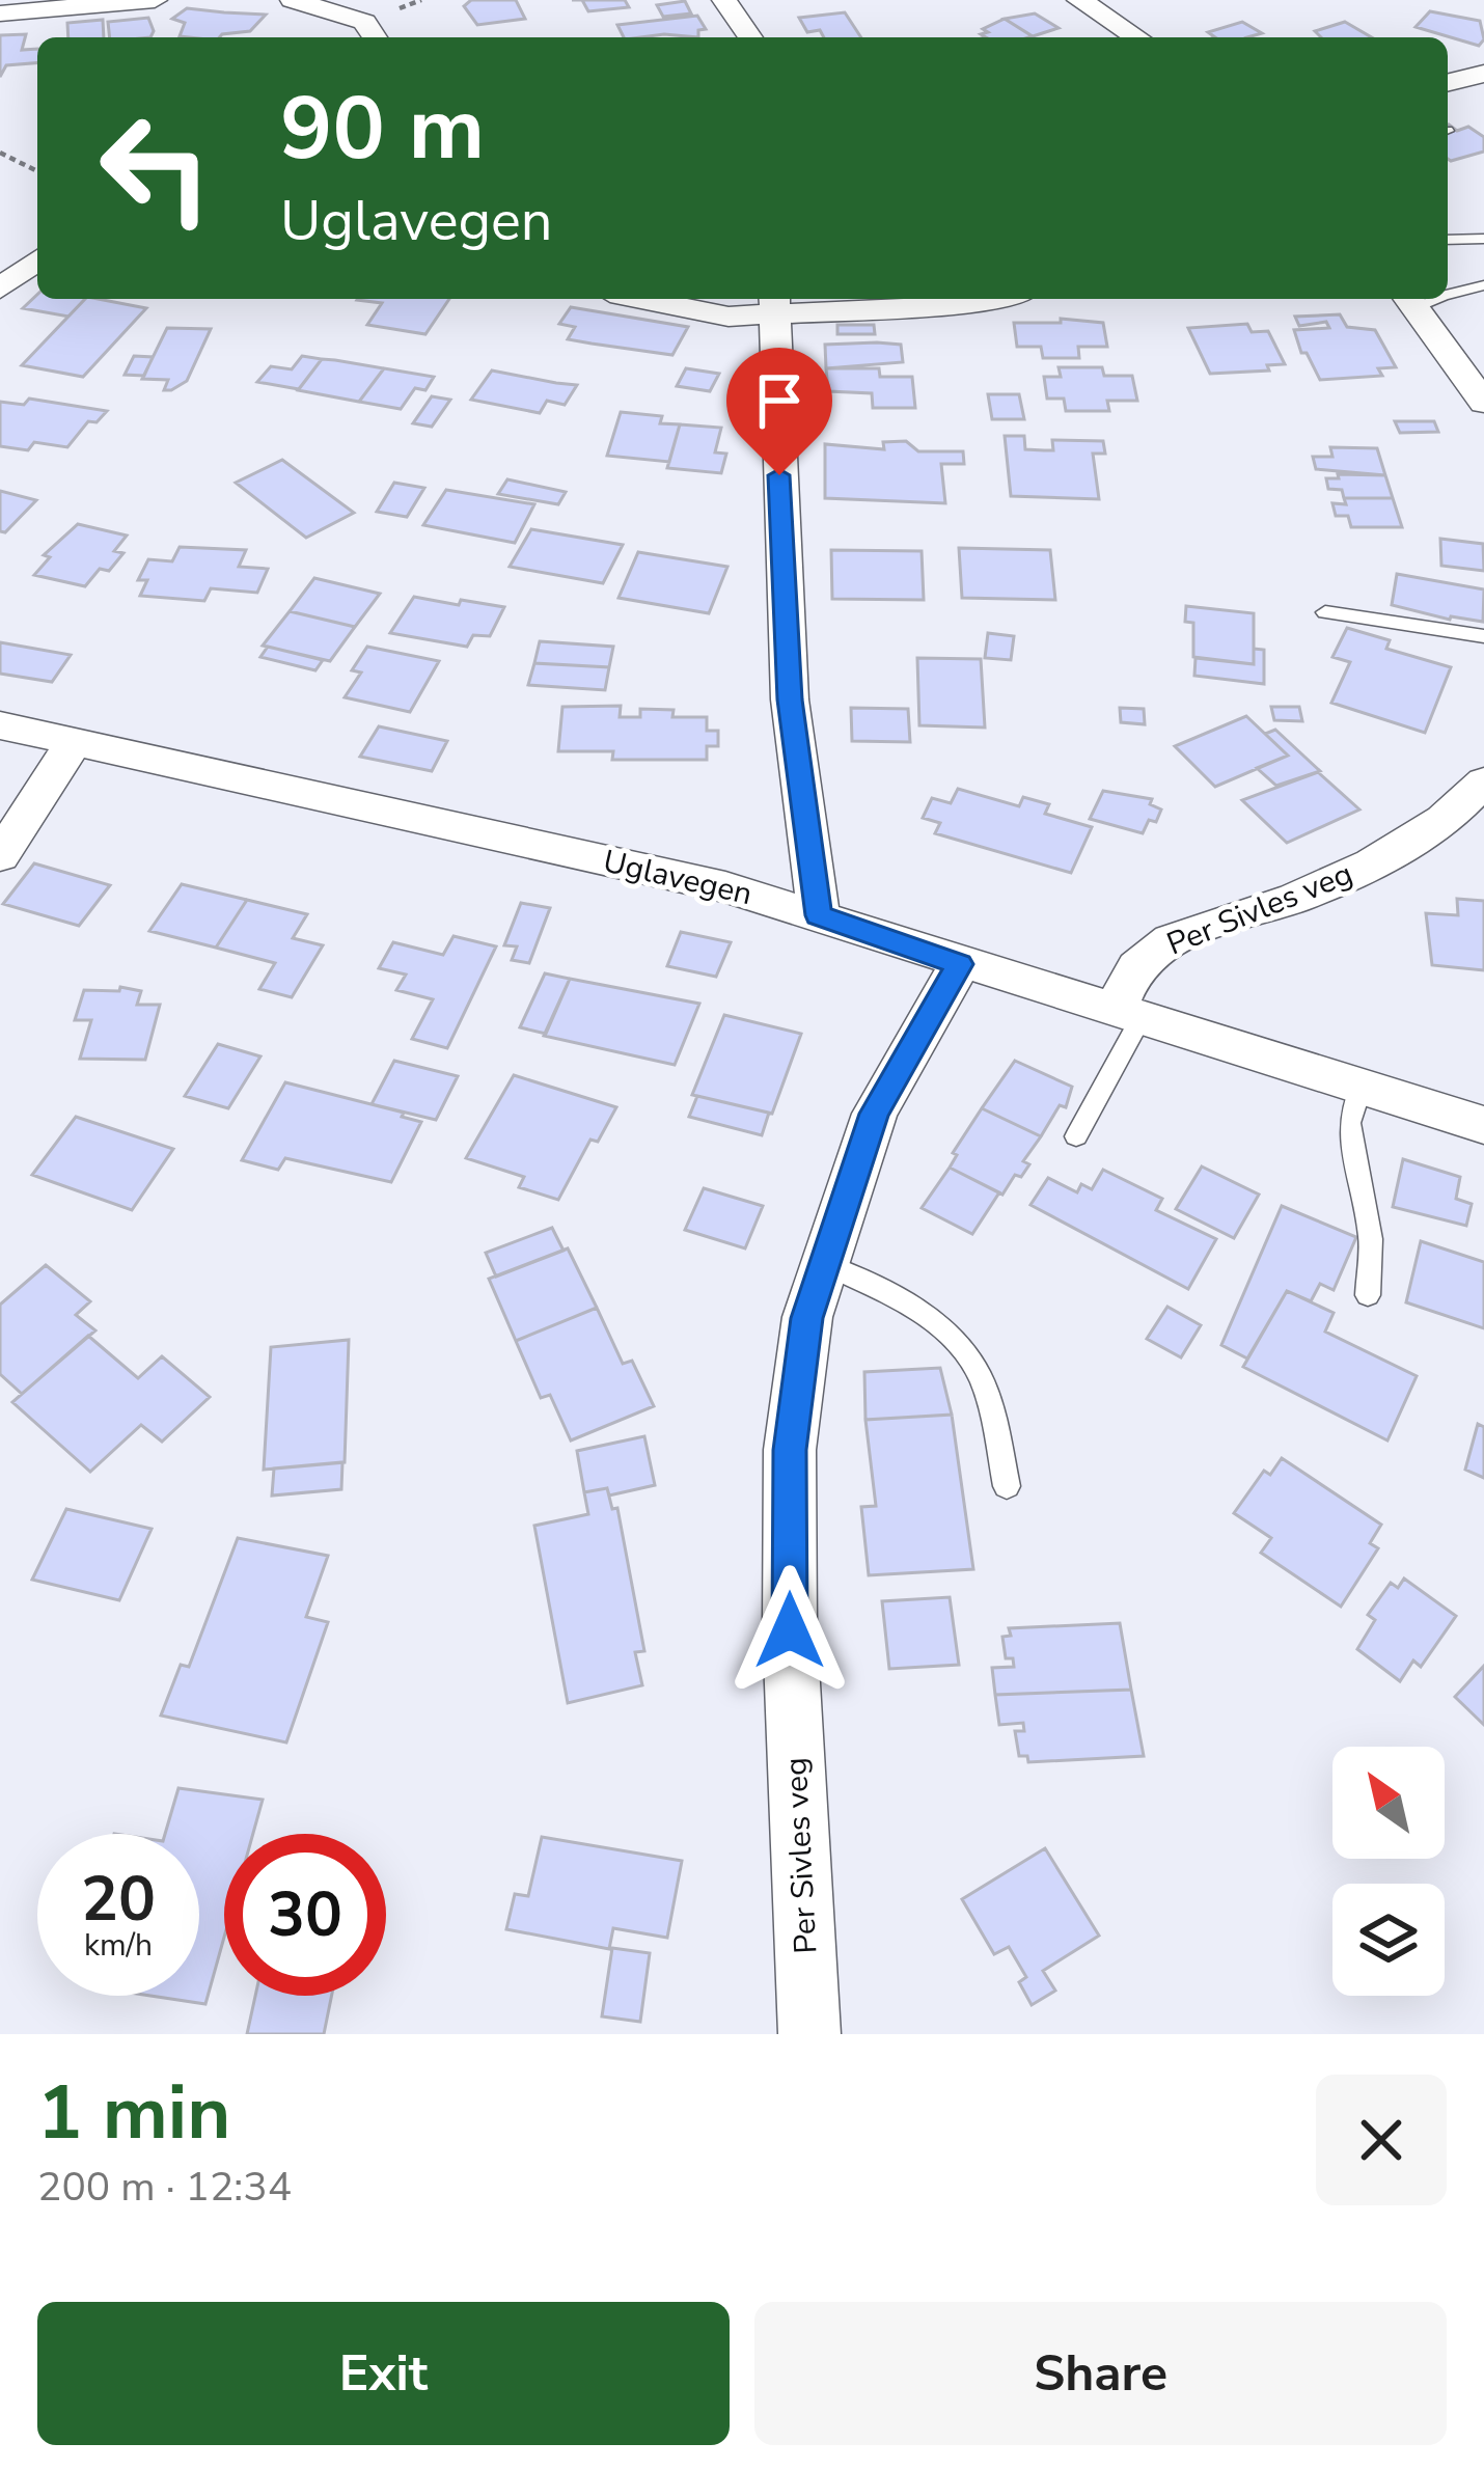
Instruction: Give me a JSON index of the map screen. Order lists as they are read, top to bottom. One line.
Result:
{"streets":{"street":["Uglavegen","Per Sivles veg"]},"crossings":[["Uglavegen","Per Sivles veg"]],"north":"top left","page":{"turn":["90 m","Uglavegen"],"speed":"20 km/h","limit":"30","heading":["1 min","200 m · 12:34"],"buttons":["Exit","Share"]}}
